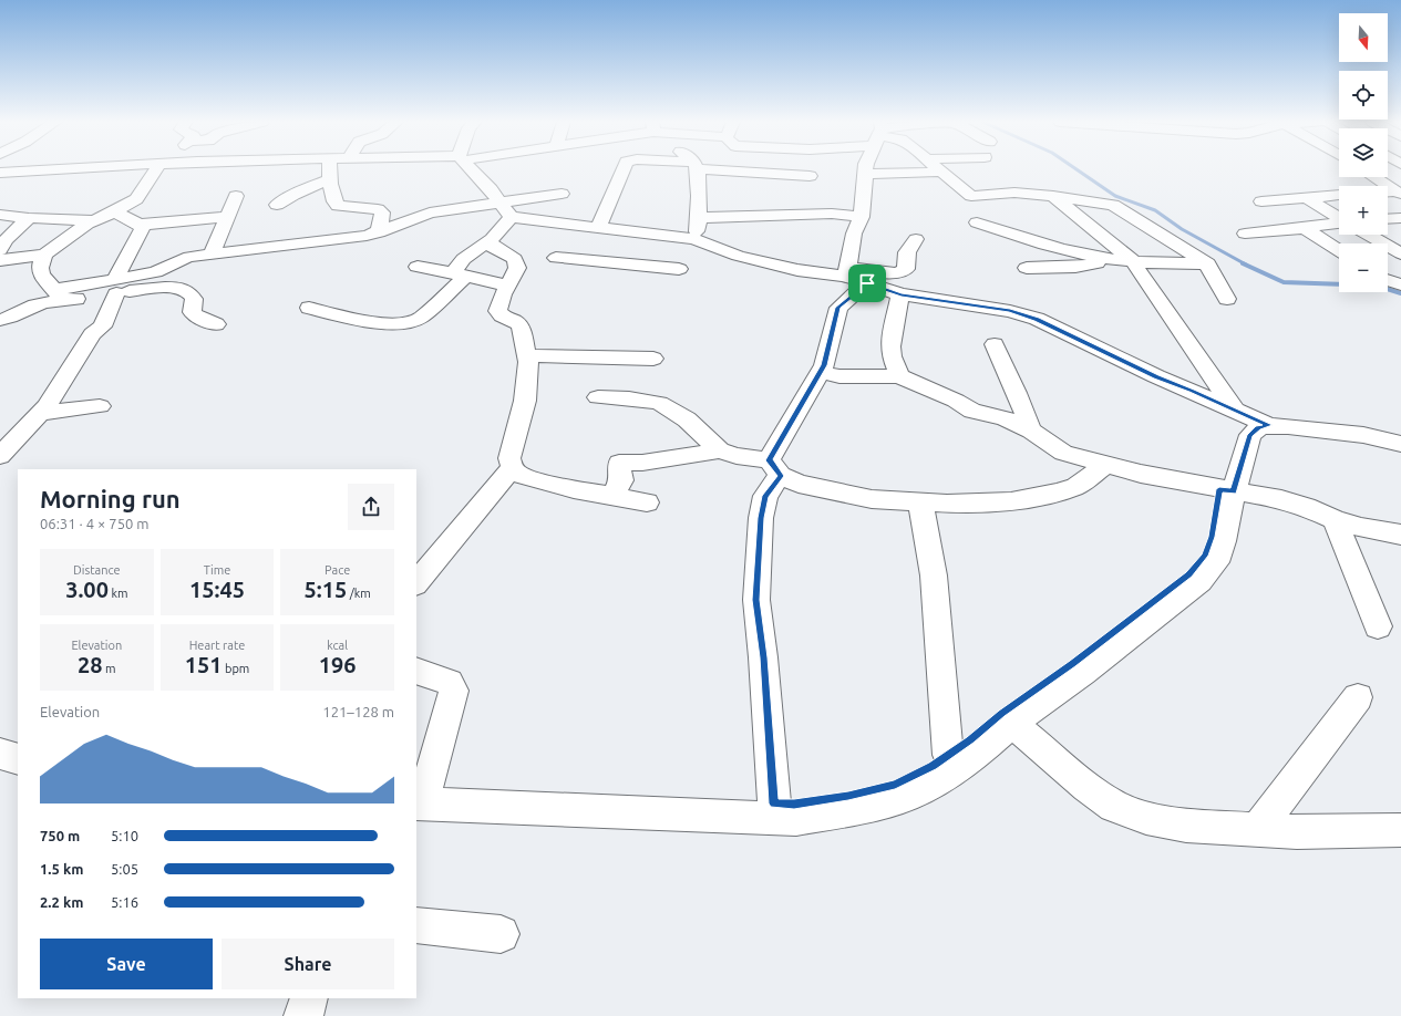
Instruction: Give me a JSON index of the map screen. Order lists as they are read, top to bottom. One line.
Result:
{"north":"bottom","page":{"map_buttons":["+","−"],"heading":["Morning run","06:31 · 4 × 750 m"],"stats":[["Distance","3.00 km"],["Time","15:45"],["Pace","5:15 /km"],["Elevation","28 m"],["Heart rate","151 bpm"],["kcal","196"]],"chart":["Elevation","121–128 m"],"list":[{"name":"750 m","note":"5:10"},{"name":"1.5 km","note":"5:05"},{"name":"2.2 km","note":"5:16"}],"buttons":["Save","Share"]}}
